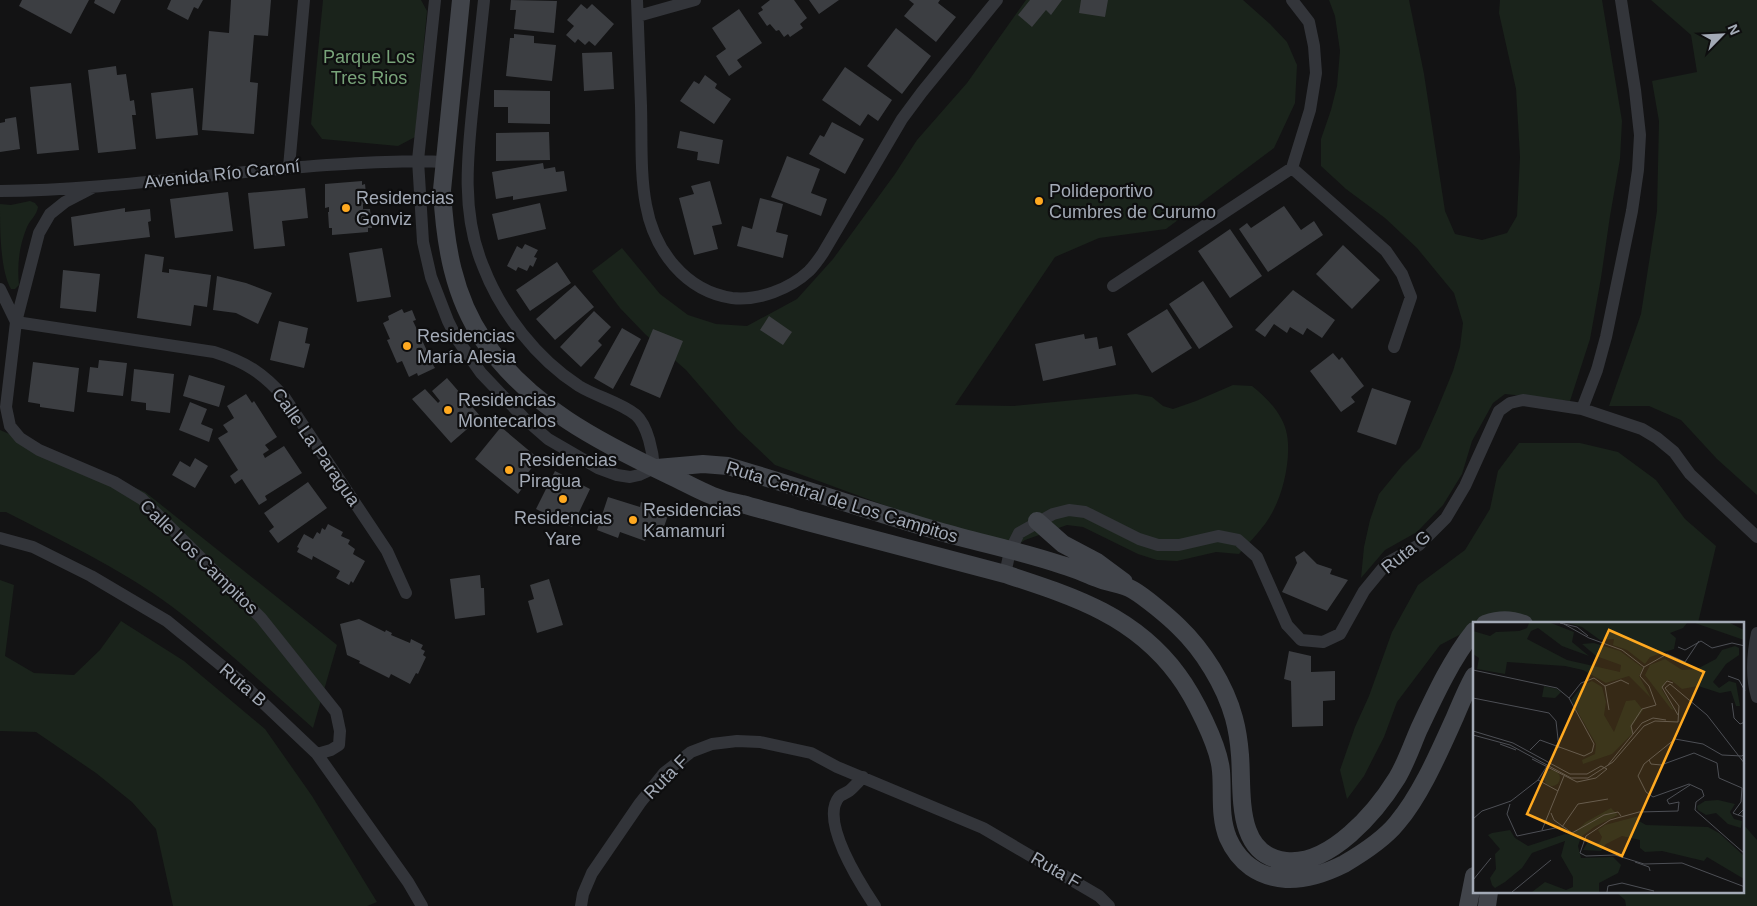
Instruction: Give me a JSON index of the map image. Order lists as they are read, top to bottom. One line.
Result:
{"streets":{"main road":["Ruta Central de Los Campitos"],"street":["Avenida Río Caroní","Calle La Paragua","Ruta G","Calle Los Campitos","Ruta B","Ruta F"]},"crossings":[["Avenida Río Caroní","Calle Los Campitos"],["Calle La Paragua","Calle Los Campitos"],["Ruta Central de Los Campitos","Ruta G"],["Calle Los Campitos","Ruta B"]],"parks":["Parque Los Tres Rios"],"places":["Polideportivo Cumbres de Curumo","Residencias Gonviz","Residencias María Alesia","Residencias Montecarlos","Residencias Piragua","Residencias Yare","Residencias Kamamuri"],"north":"top right"}
